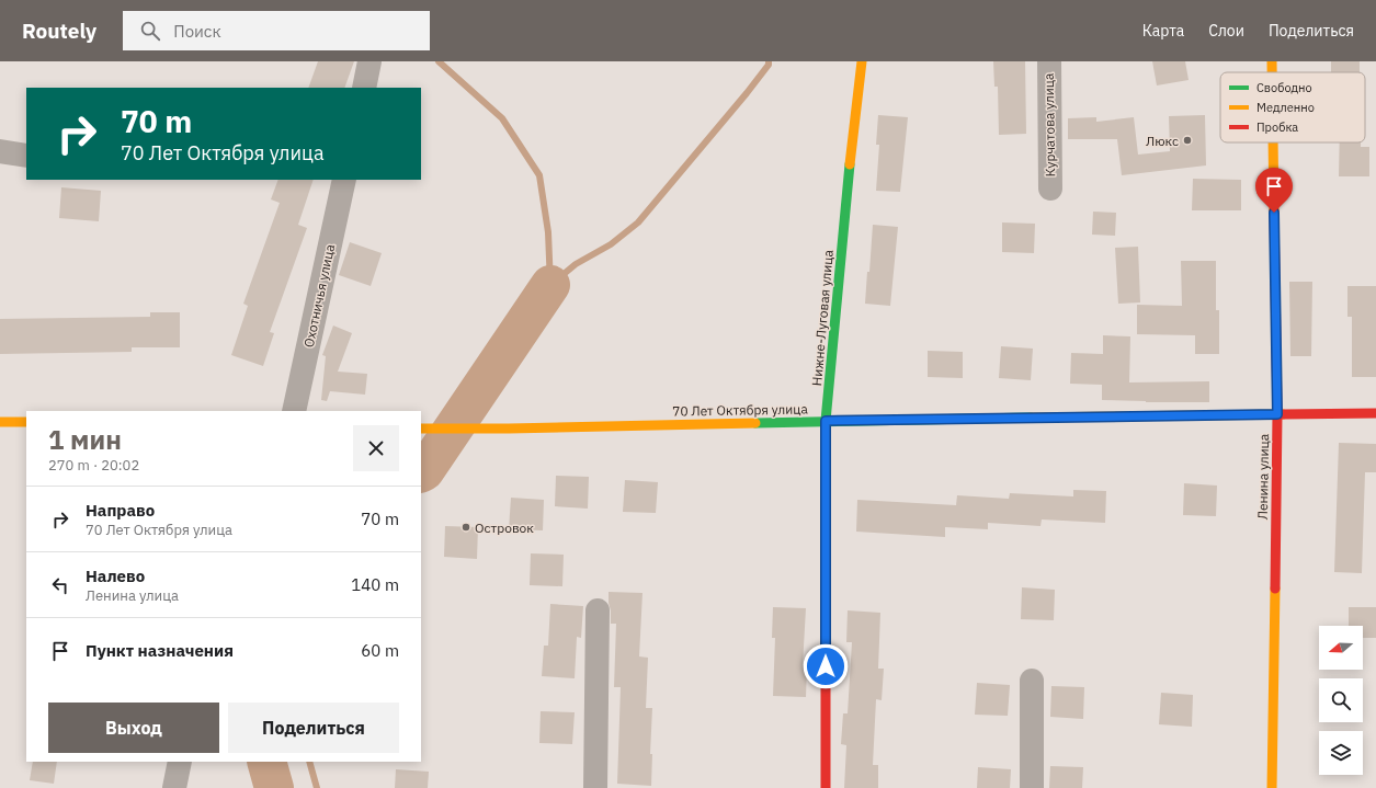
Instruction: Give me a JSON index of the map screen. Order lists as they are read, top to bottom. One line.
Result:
{"streets":{"street":["Курчатова улица","Охотничья улица","Нижне-Луговая улица","70 Лет Октября улица","Ленина улица"]},"crossings":[["Нижне-Луговая улица","70 Лет Октября улица"],["70 Лет Октября улица","Ленина улица"]],"places":["Люкс","Островок"],"legend":["Свободно","Медленно","Пробка"],"north":"left","page":{"header":"Routely","search":"Поиск","nav":["Карта","Слои","Поделиться"],"turn":["70 m","70 Лет Октября улица"],"heading":["1 мин","270 m · 20:02"],"list":[{"name":"Направо","note":"70 Лет Октября улица","value":"70 m"},{"name":"Налево","note":"Ленина улица","value":"140 m"},{"name":"Пункт назначения","value":"60 m"}],"buttons":["Выход","Поделиться"]}}
